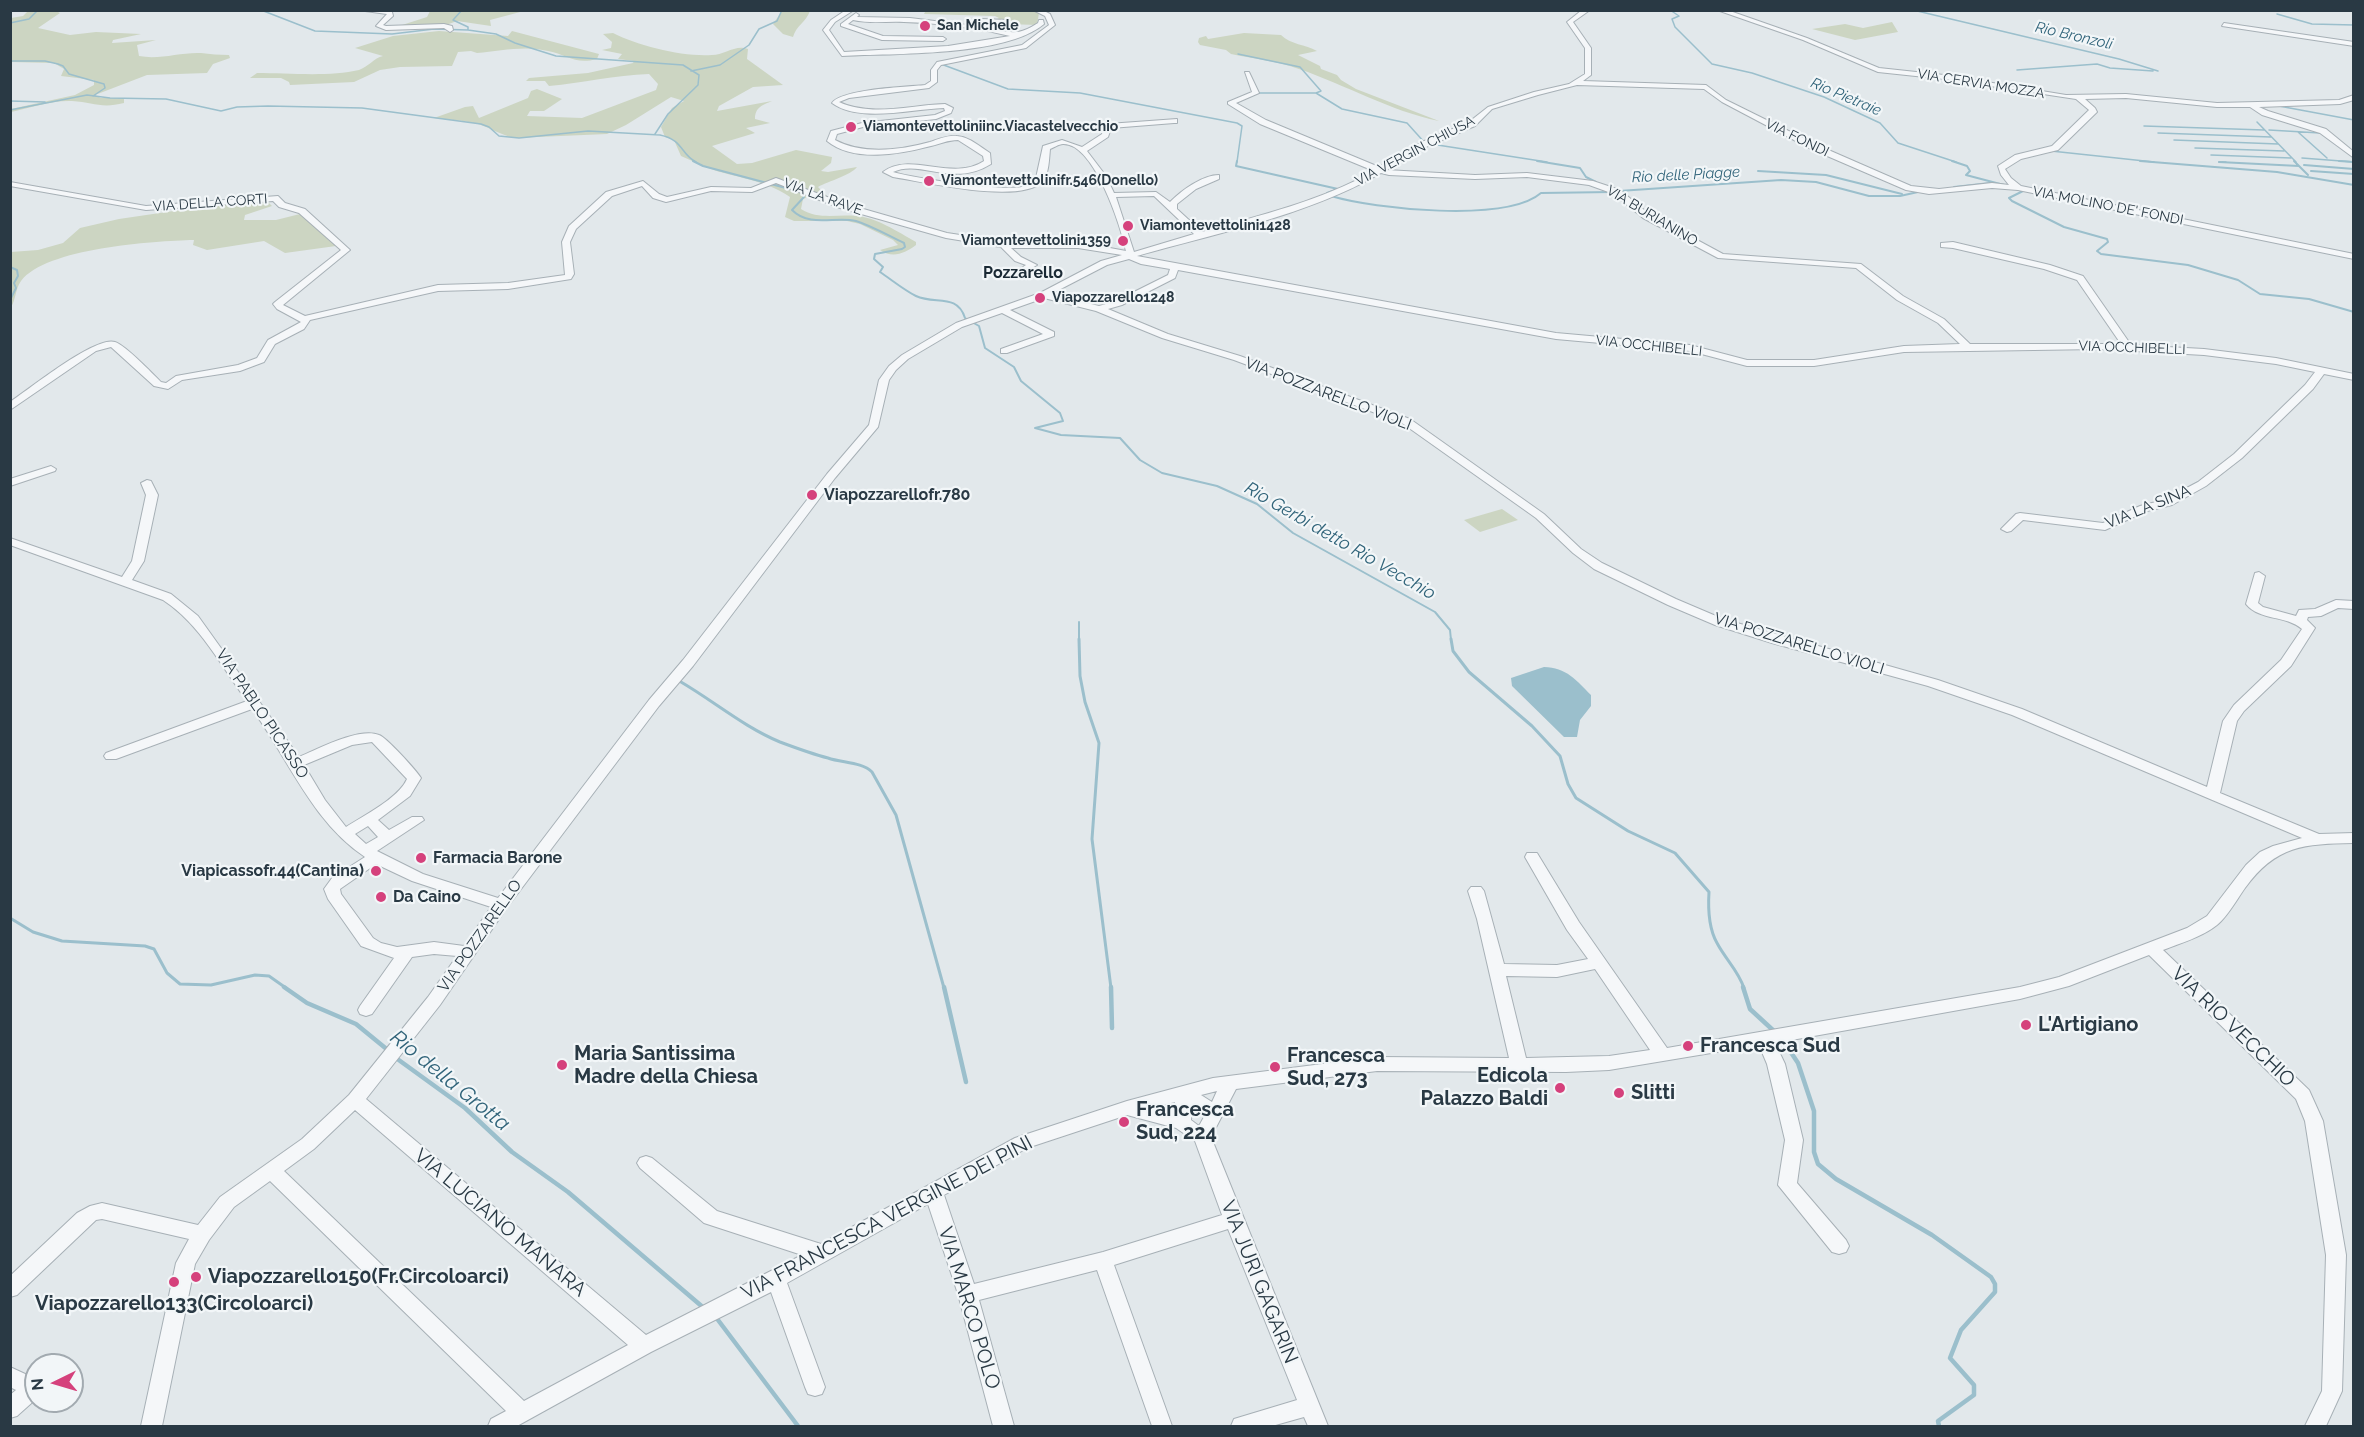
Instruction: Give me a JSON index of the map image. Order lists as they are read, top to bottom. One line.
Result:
{"streets":{"street":["VIA CERVIA MOZZA","VIA FONDI","VIA VERGIN CHIUSA","VIA LA RAVE","VIA DELLA CORTI","VIA MOLINO DE' FONDI","VIA BURIANINO","VIA OCCHIBELLI","VIA POZZARELLO VIOLI","VIA LA SINA","VIA PABLO PICASSO","VIA POZZARELLO","VIA RIO VECCHIO","VIA FRANCESCA VERGINE DEI PINI","VIA LUCIANO MANARA","VIA JURI GAGARIN","VIA MARCO POLO"]},"crossings":[["VIA CERVIA MOZZA","VIA MOLINO DE' FONDI"],["VIA FONDI","VIA VERGIN CHIUSA"],["VIA FONDI","VIA MOLINO DE' FONDI"],["VIA VERGIN CHIUSA","VIA LA RAVE"],["VIA VERGIN CHIUSA","VIA BURIANINO"],["VIA VERGIN CHIUSA","VIA OCCHIBELLI"],["VIA VERGIN CHIUSA","VIA POZZARELLO VIOLI"],["VIA VERGIN CHIUSA","VIA POZZARELLO"],["VIA LA RAVE","VIA DELLA CORTI"],["VIA LA RAVE","VIA OCCHIBELLI"],["VIA BURIANINO","VIA OCCHIBELLI"],["VIA OCCHIBELLI","VIA LA SINA"],["VIA POZZARELLO VIOLI","VIA POZZARELLO"],["VIA POZZARELLO VIOLI","VIA FRANCESCA VERGINE DEI PINI"],["VIA PABLO PICASSO","VIA POZZARELLO"],["VIA POZZARELLO","VIA LUCIANO MANARA"],["VIA RIO VECCHIO","VIA FRANCESCA VERGINE DEI PINI"],["VIA FRANCESCA VERGINE DEI PINI","VIA LUCIANO MANARA"],["VIA FRANCESCA VERGINE DEI PINI","VIA MARCO POLO"]],"districts":["Pozzarello"],"water":["Rio Bronzoli","Rio Pietraie","Rio delle Piagge","Rio Gerbi detto Rio Vecchio","Rio della Grotta"],"places":["San Michele","Viamontevettoliniinc.Viacastelvecchio","Viamontevettolinifr.546(Donello)","Viamontevettolini1428","Viamontevettolini1359","Viapozzarello1248","Viapozzarellofr.780","Farmacia Barone","Viapicassofr.44(Cantina)","Da Caino","L'Artigiano","Francesca Sud","Maria Santissima Madre della Chiesa","Francesca Sud, 273","Edicola Palazzo Baldi","Slitti","Francesca Sud, 224","Viapozzarello150(Fr.Circoloarci)","Viapozzarello133(Circoloarci)"],"north":"left"}
